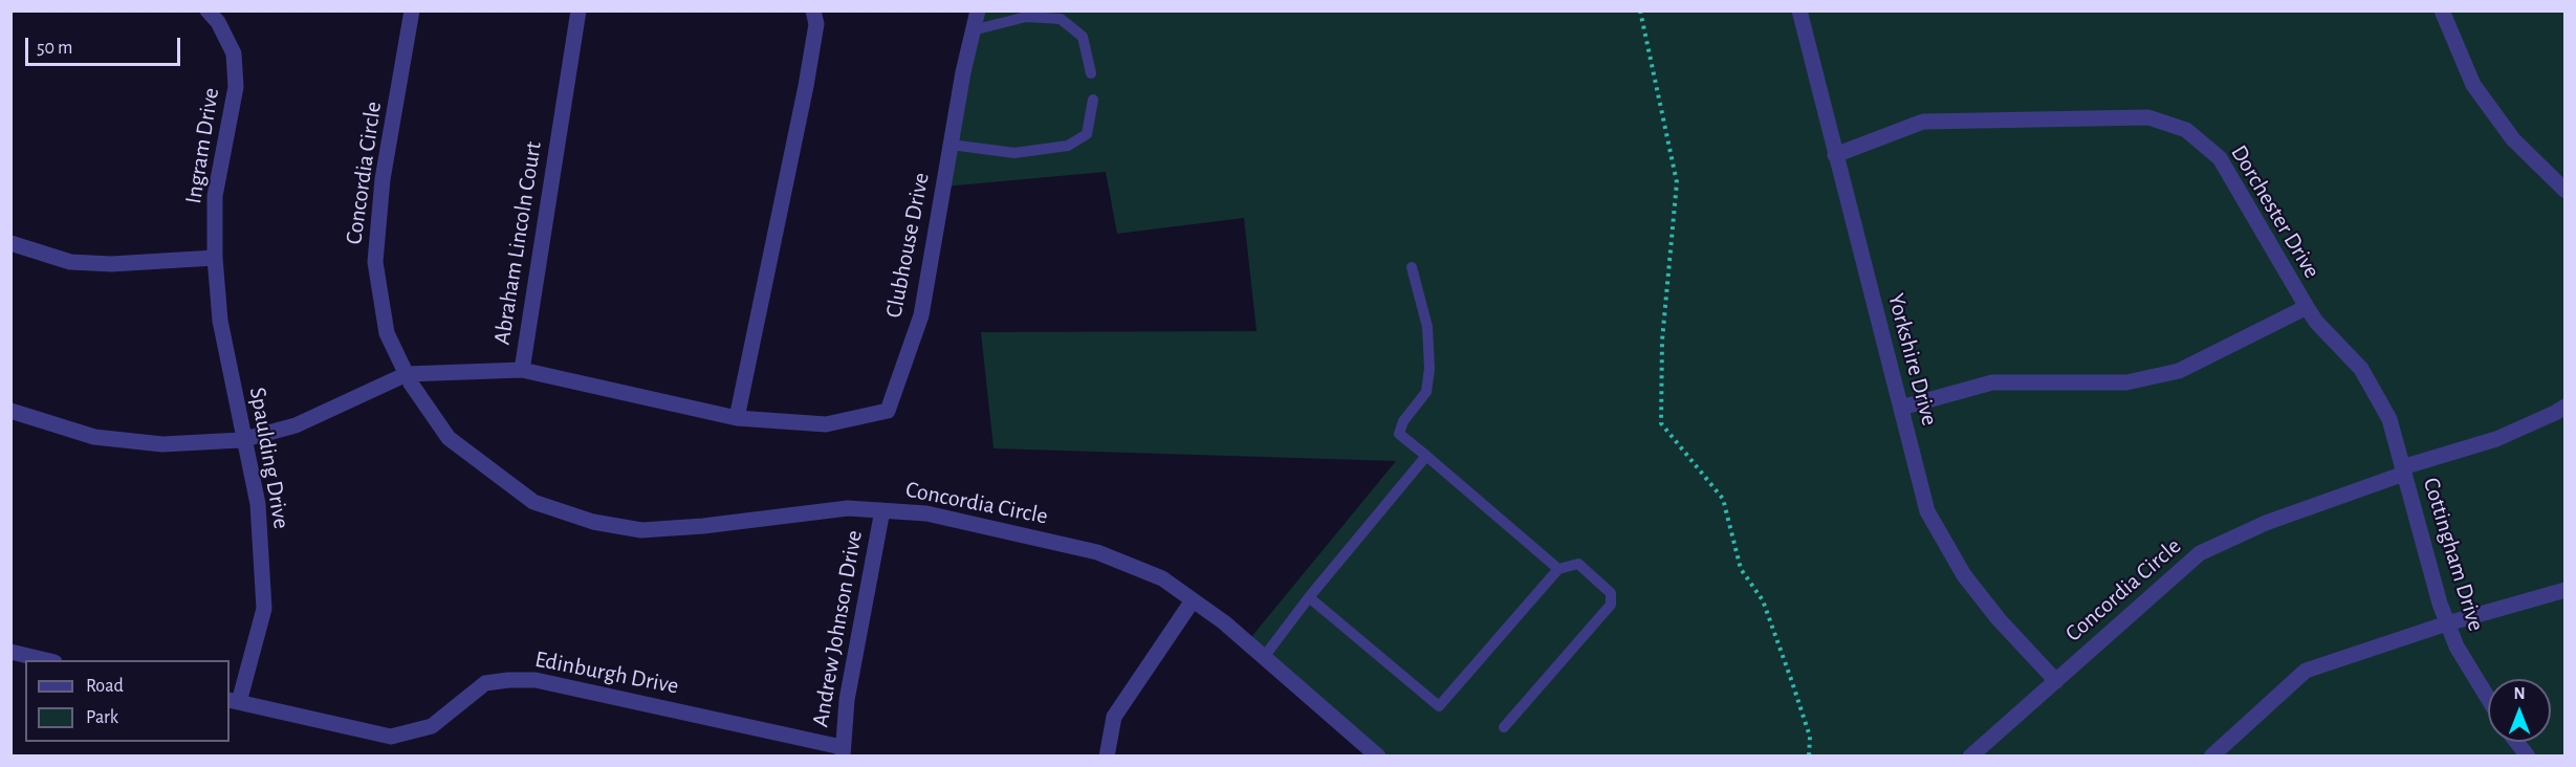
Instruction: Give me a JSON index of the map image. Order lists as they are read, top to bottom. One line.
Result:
{"streets":{"street":["Ingram Drive","Concordia Circle","Dorchester Drive","Abraham Lincoln Court","Clubhouse Drive","Yorkshire Drive","Spaulding Drive","Cottingham Drive","Andrew Johnson Drive","Edinburgh Drive"]},"crossings":[["Ingram Drive","Spaulding Drive"],["Concordia Circle","Dorchester Drive"],["Concordia Circle","Abraham Lincoln Court"],["Concordia Circle","Yorkshire Drive"],["Concordia Circle","Cottingham Drive"],["Concordia Circle","Andrew Johnson Drive"],["Dorchester Drive","Yorkshire Drive"],["Dorchester Drive","Cottingham Drive"],["Spaulding Drive","Edinburgh Drive"],["Andrew Johnson Drive","Edinburgh Drive"]],"legend":["Road","Park"],"scale_bar":"50 m","north":"top"}
